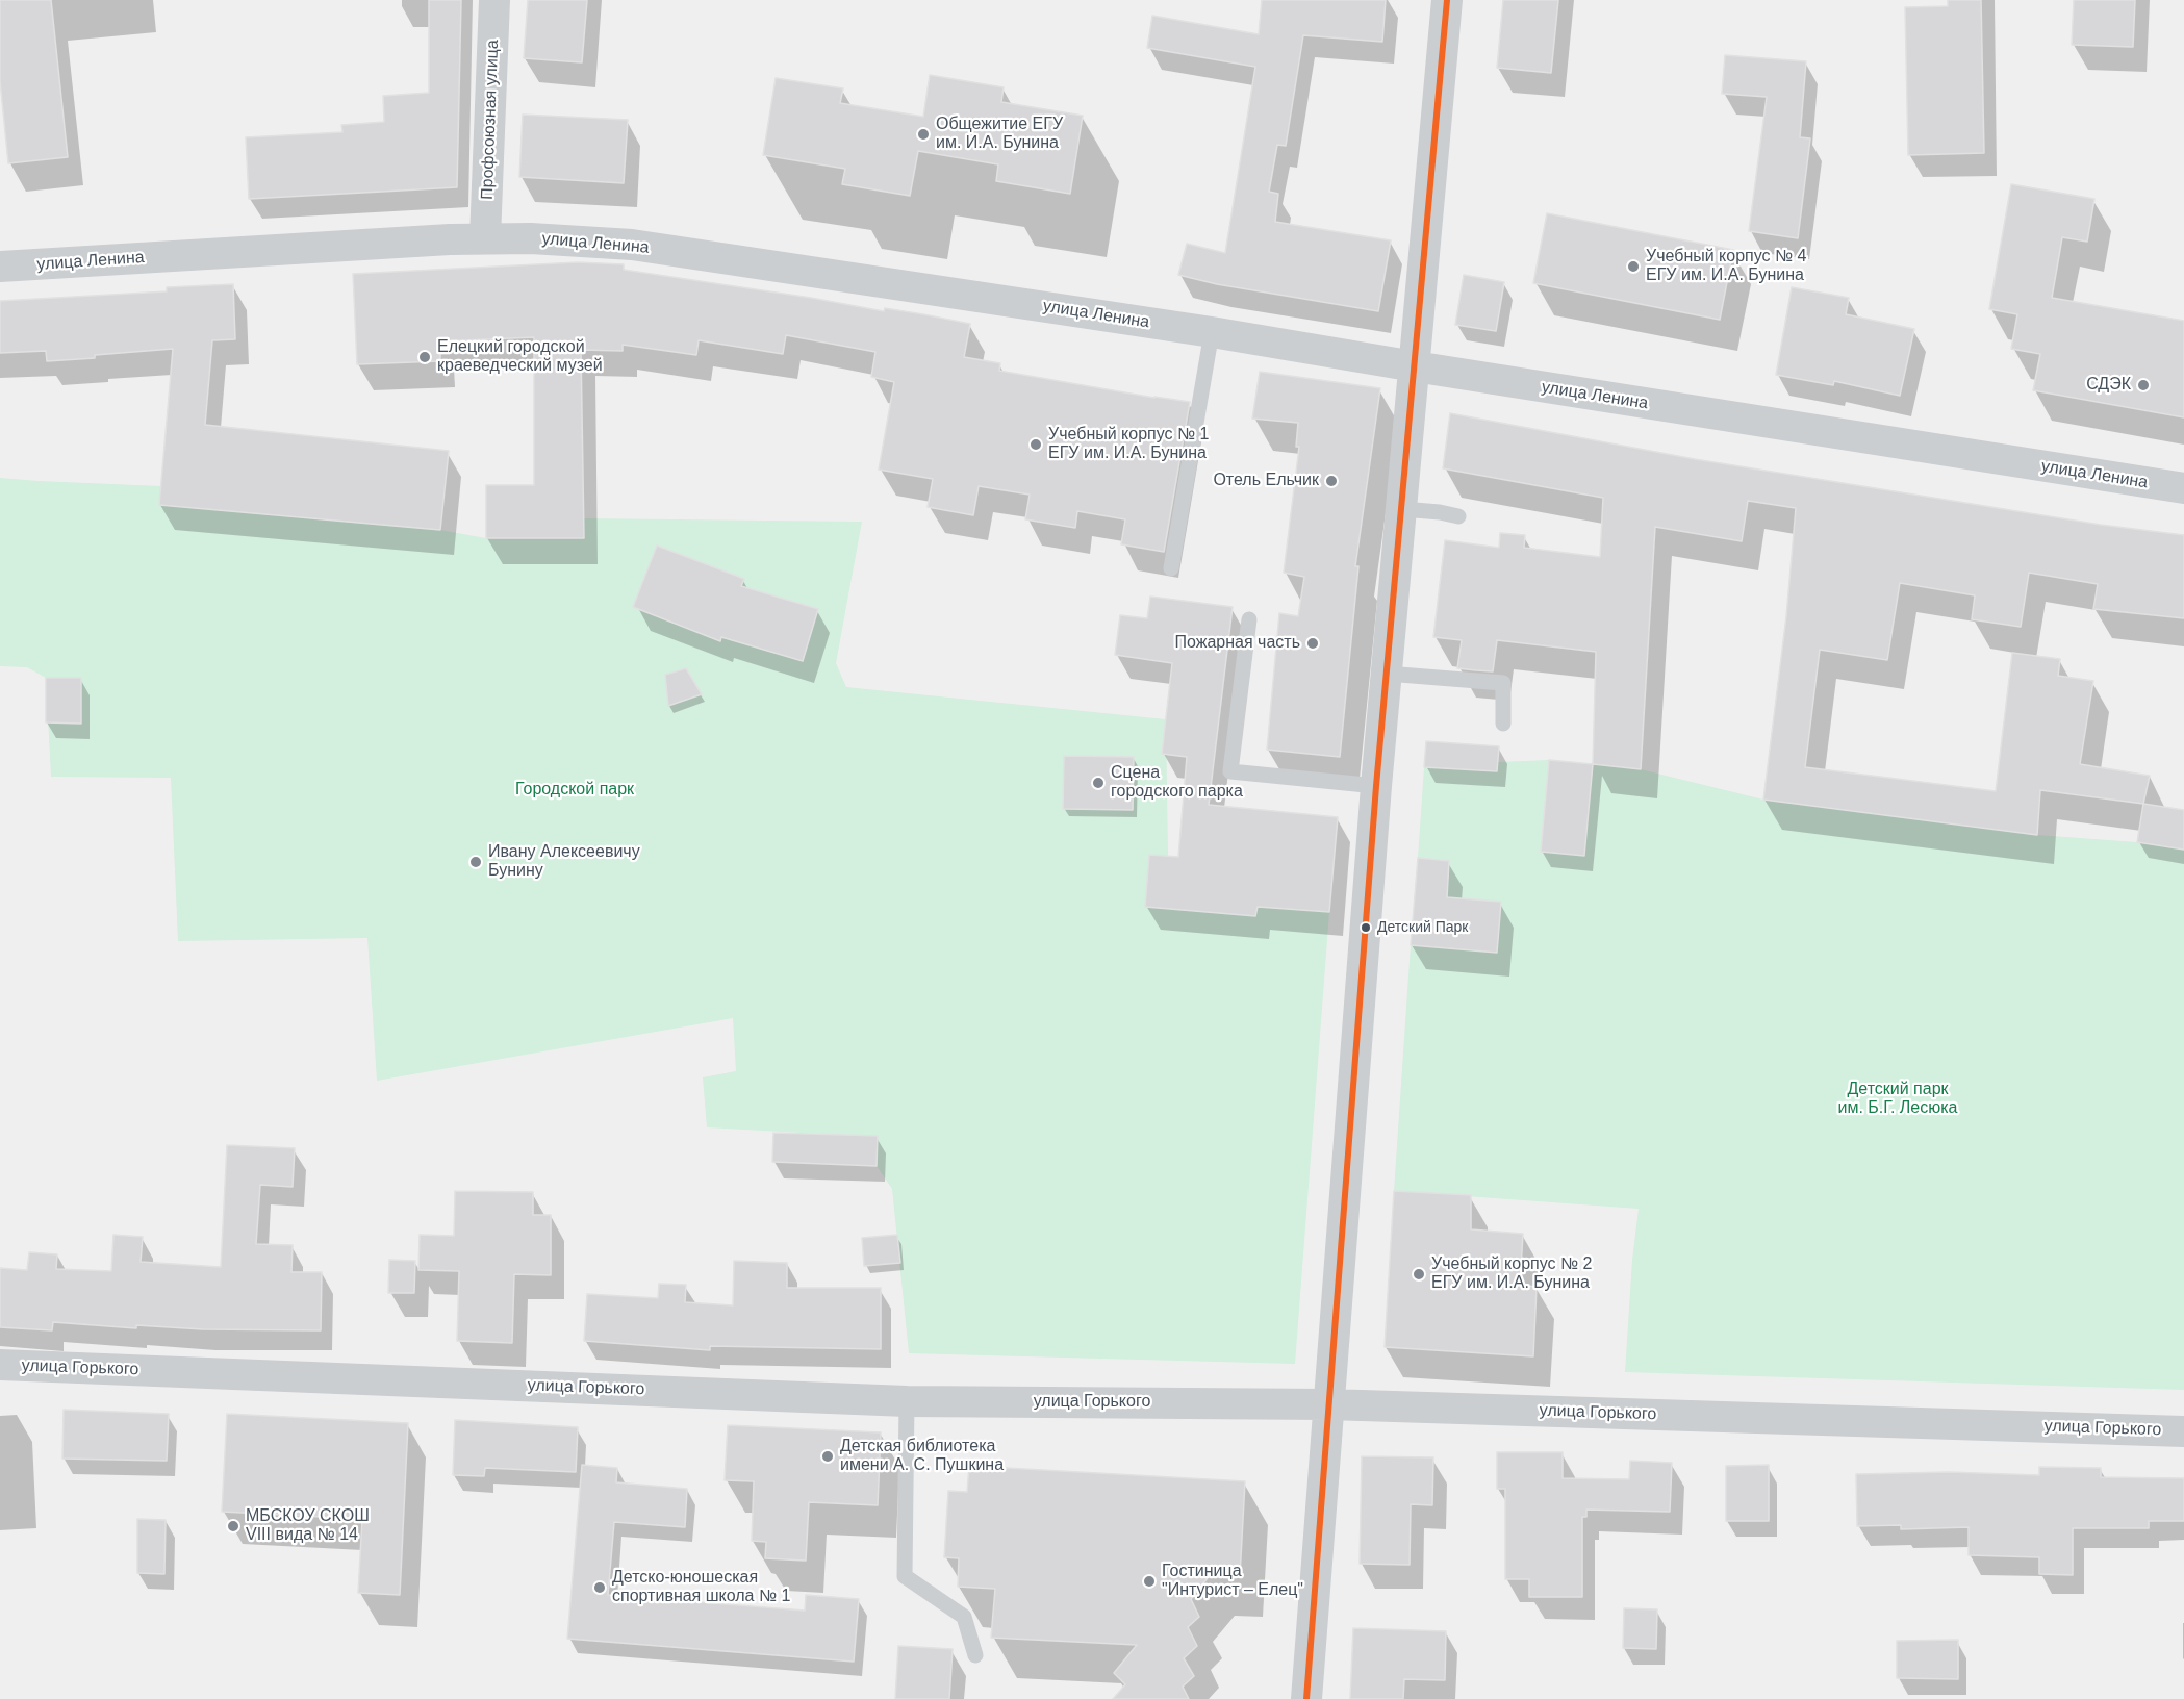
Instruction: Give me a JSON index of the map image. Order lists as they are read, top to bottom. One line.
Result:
{"streets":{"street":["Профсоюзная улица","улица Ленина","улица Горького"]},"crossings":[["Профсоюзная улица","улица Ленина"]],"parks":["Городской парк","Детский парк им. Б.Г. Лесюка"],"places":["Общежитие ЕГУ им. И.А. Бунина","Учебный корпус № 4 ЕГУ им. И.А. Бунина","Елецкий городской краеведческий музей","СДЭК","Учебный корпус № 1 ЕГУ им. И.А. Бунина","Отель Ельчик","Пожарная часть","Сцена городского парка","Ивану Алексеевичу Бунину","Детский Парк","Учебный корпус № 2 ЕГУ им. И.А. Бунина","Детская библиотека имени А. С. Пушкина","МБСКОУ СКОШ VIII вида № 14","Гостиница \"Интурист – Елец\"","Детско-юношеская спортивная школа № 1"]}
